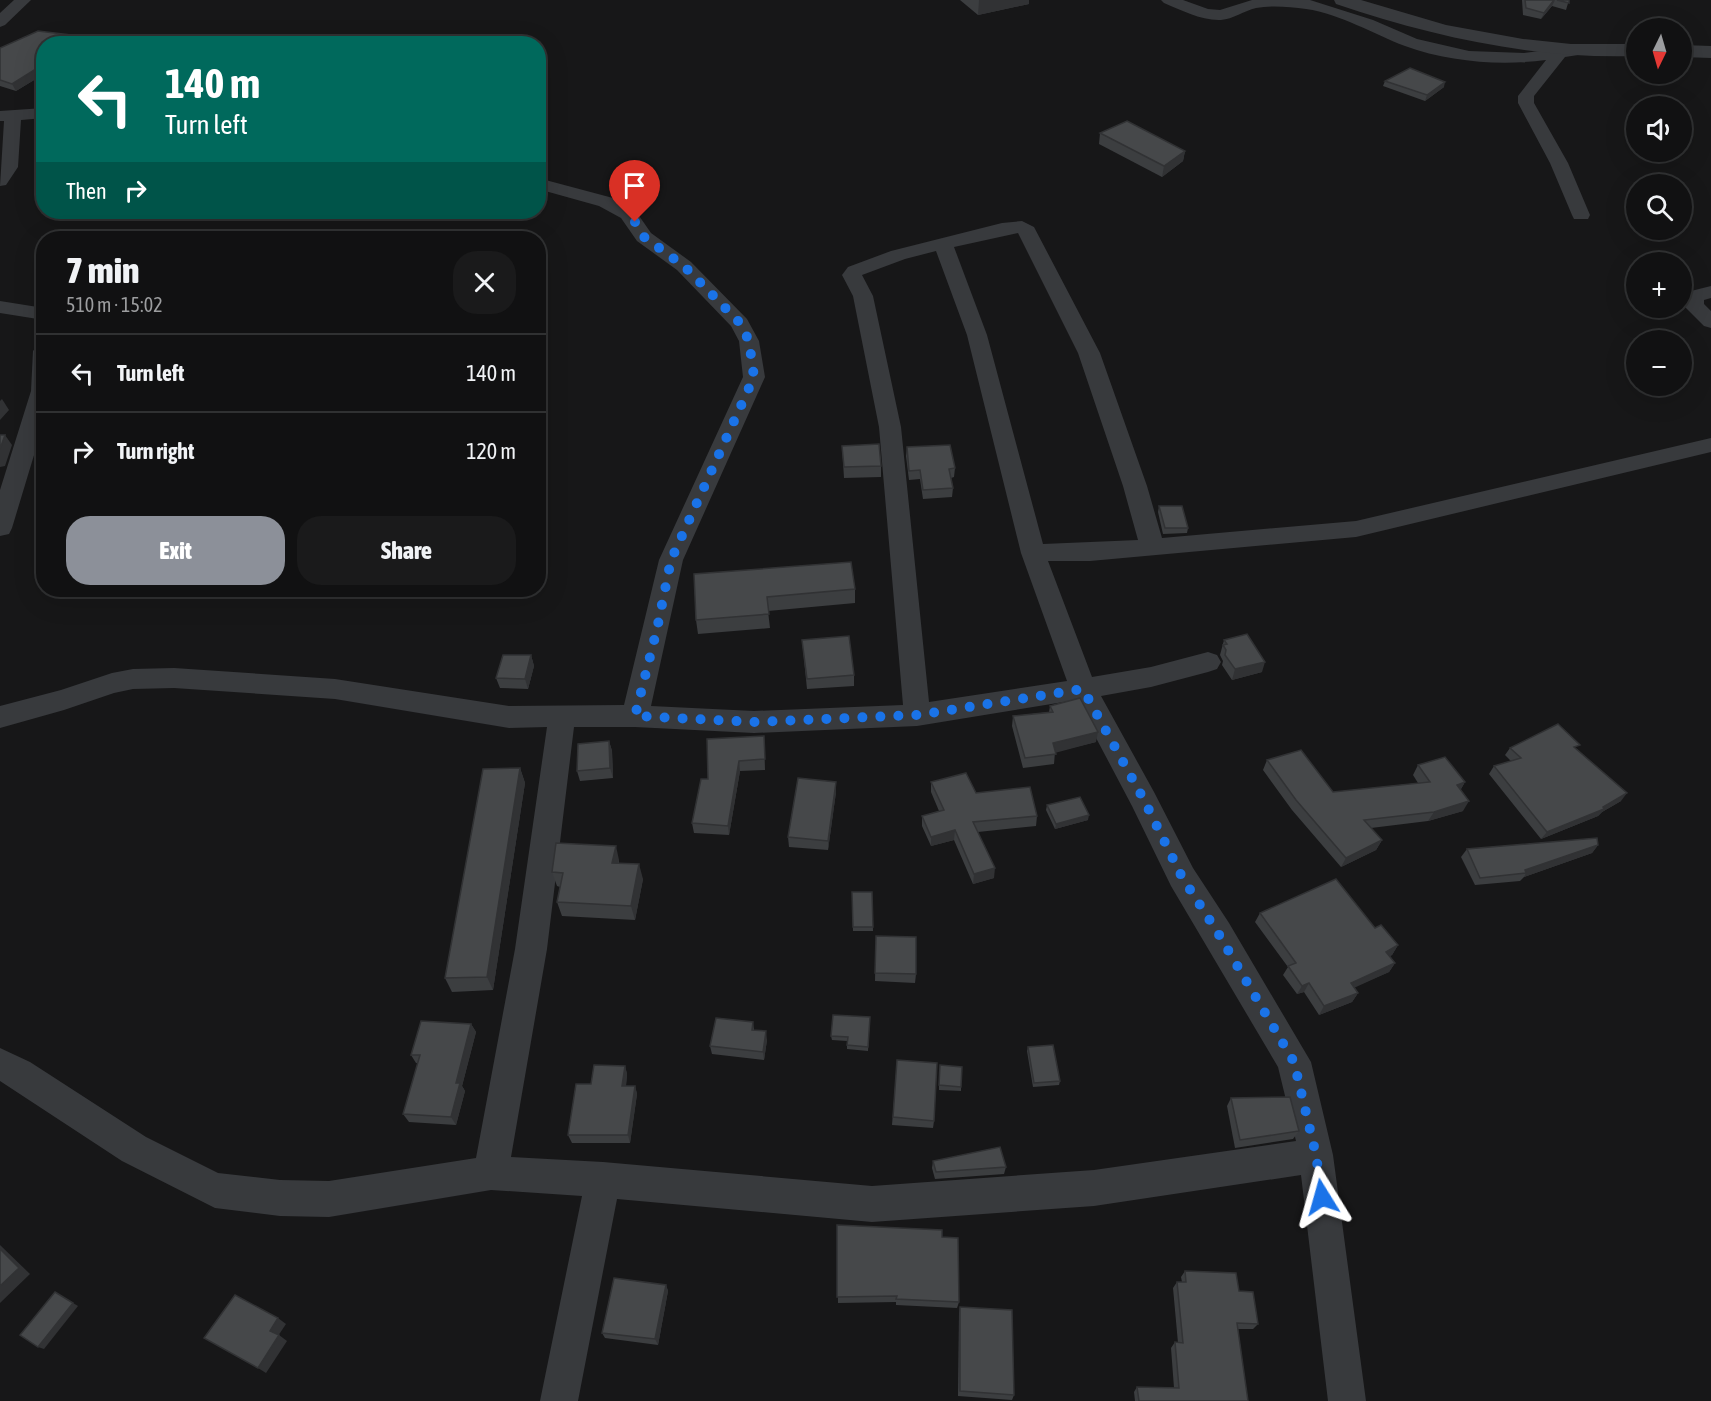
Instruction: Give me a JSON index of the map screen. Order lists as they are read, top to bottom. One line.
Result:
{"north":"bottom","page":{"map_buttons":["+","−"],"turn":["140 m","Turn left"],"then":"Then","heading":["7 min","510 m · 15:02"],"list":[{"name":"Turn left","value":"140 m"},{"name":"Turn right","value":"120 m"}],"buttons":["Exit","Share"]}}
